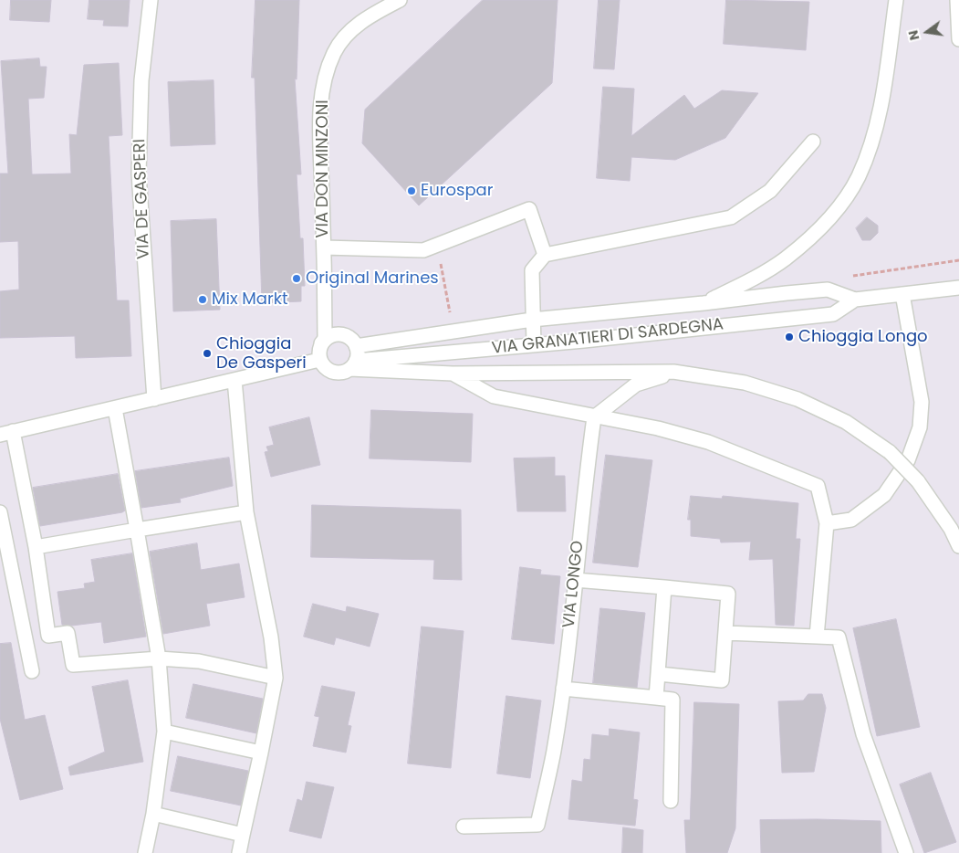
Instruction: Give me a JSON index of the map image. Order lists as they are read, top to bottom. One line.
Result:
{"streets":{"street":["VIA DON MINZONI","VIA DE GASPERI","VIA GRANATIERI DI SARDEGNA","VIA LONGO"]},"crossings":[["VIA DON MINZONI","VIA GRANATIERI DI SARDEGNA"]],"places":["Eurospar","Original Marines","Mix Markt","Chioggia Longo","Chioggia De Gasperi"],"north":"left"}
